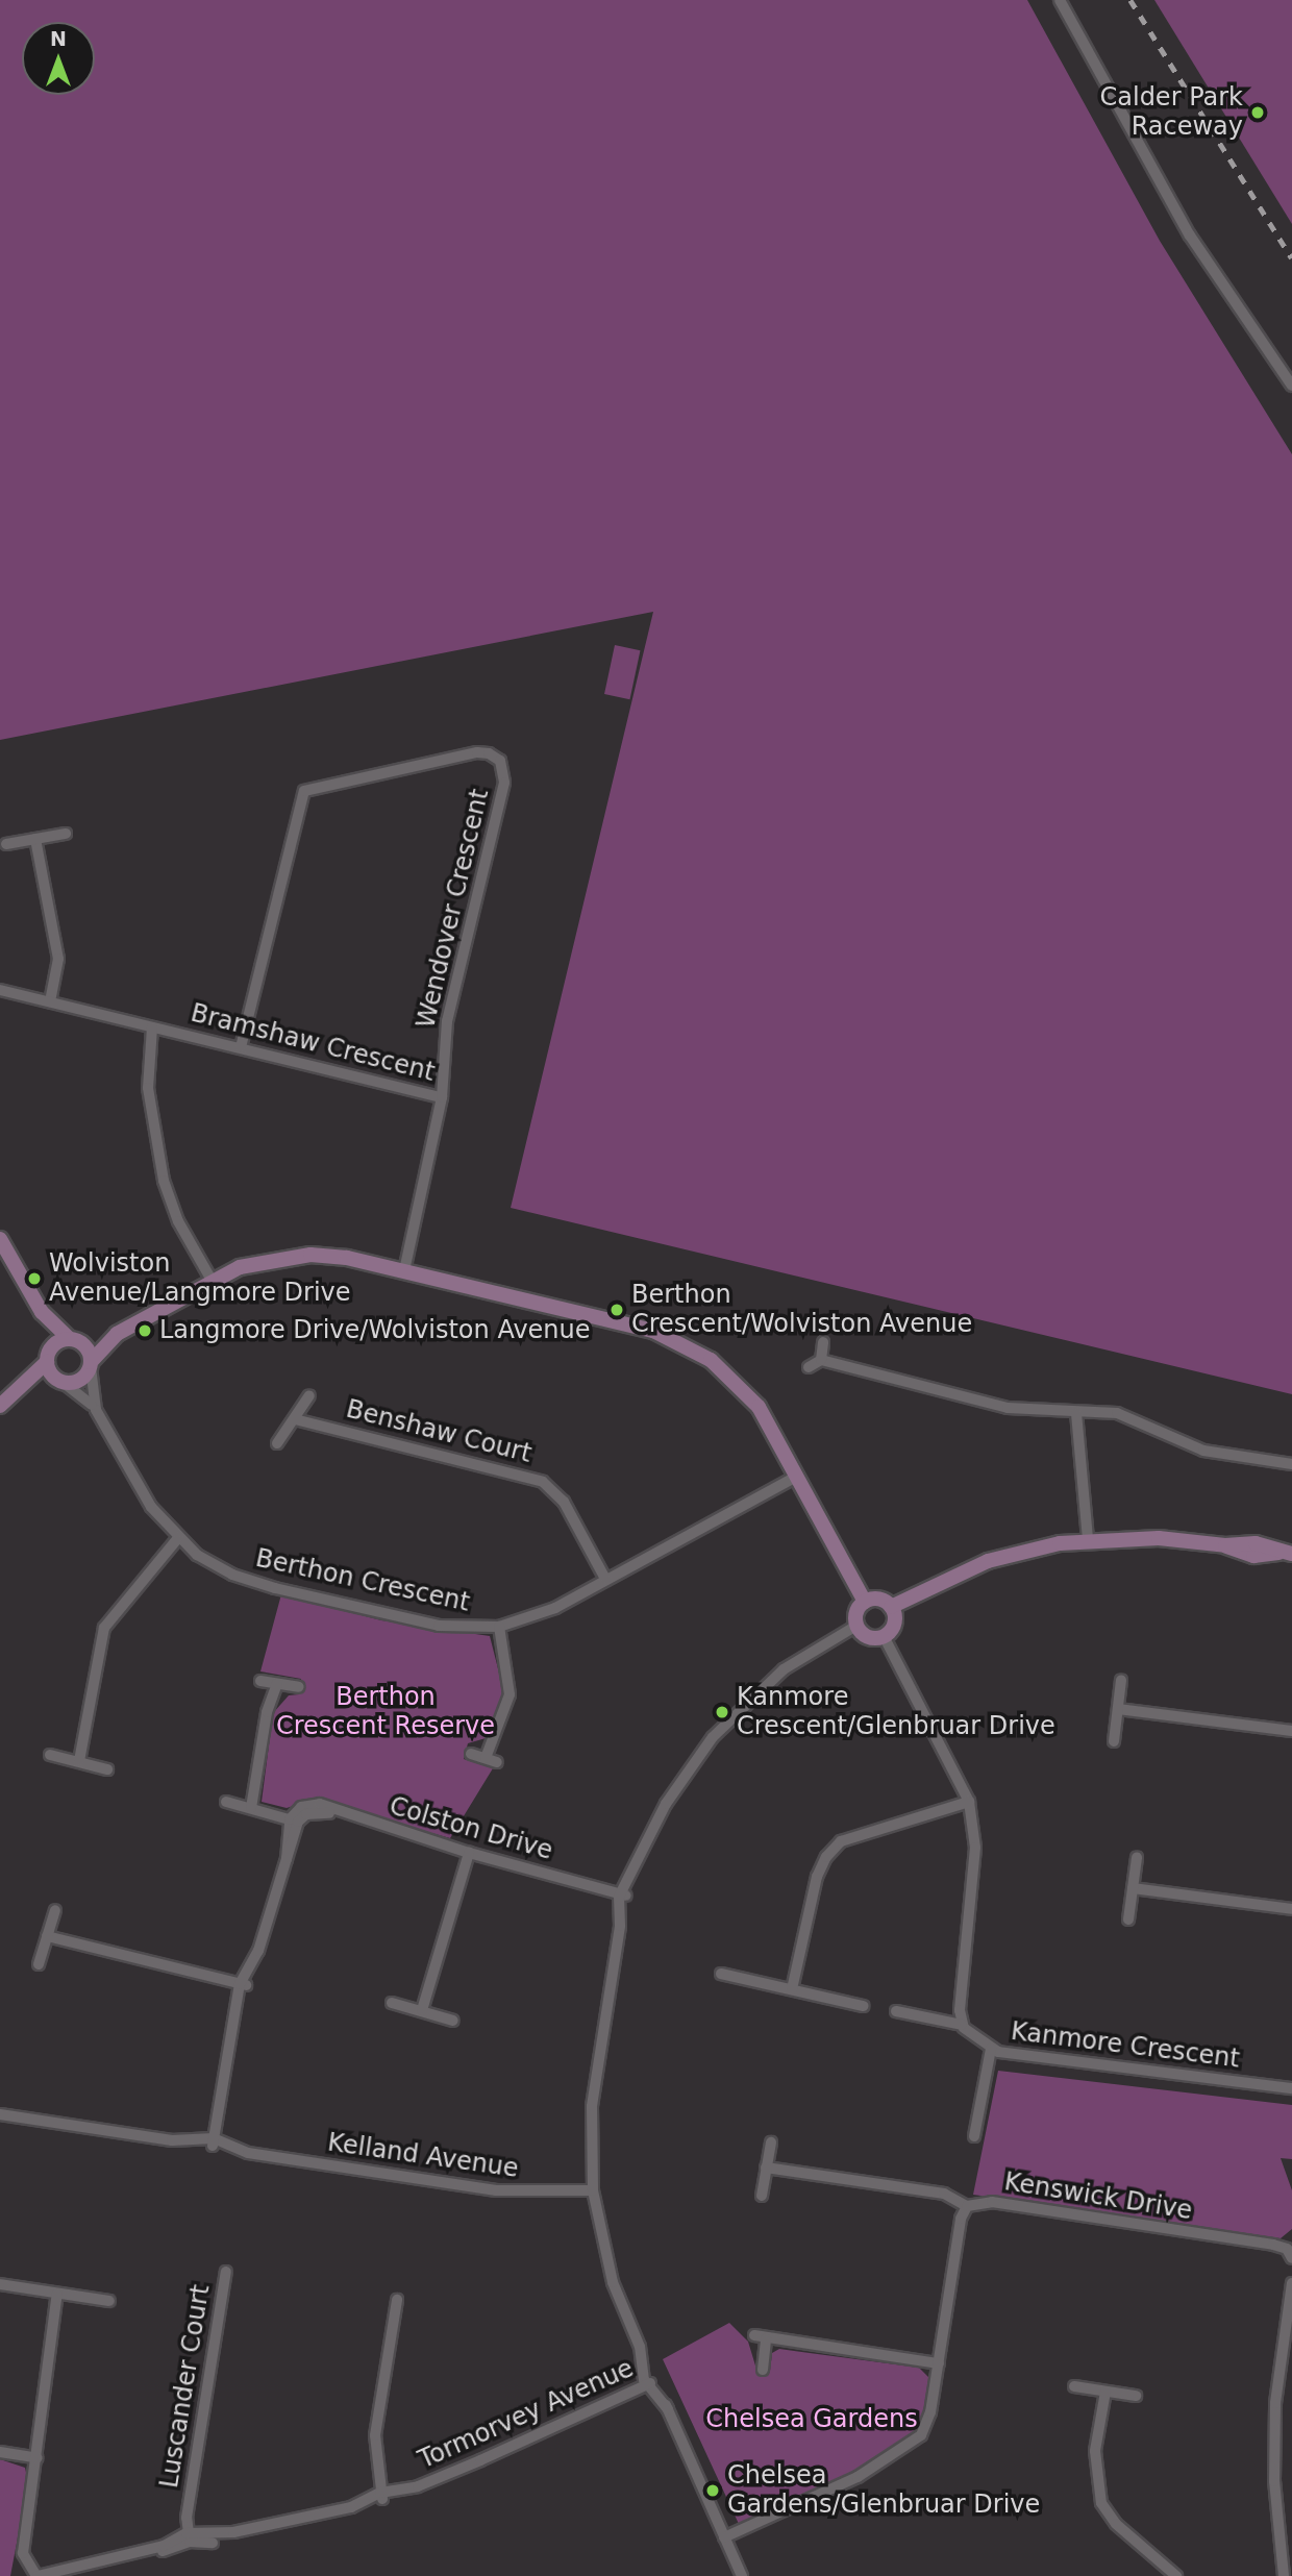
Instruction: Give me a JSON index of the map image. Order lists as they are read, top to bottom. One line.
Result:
{"streets":{"street":["Wendover Crescent","Bramshaw Crescent","Benshaw Court","Berthon Crescent","Colston Drive","Kanmore Crescent","Kelland Avenue","Kenswick Drive","Luscander Court","Tormorvey Avenue"]},"crossings":[["Wendover Crescent","Bramshaw Crescent"],["Benshaw Court","Berthon Crescent"],["Luscander Court","Tormorvey Avenue"]],"parks":["Berthon Crescent Reserve","Chelsea Gardens"],"places":["Calder Park Raceway","Wolviston Avenue/Langmore Drive","Berthon Crescent/Wolviston Avenue","Langmore Drive/Wolviston Avenue","Kanmore Crescent/Glenbruar Drive","Chelsea Gardens/Glenbruar Drive"],"north":"top"}
